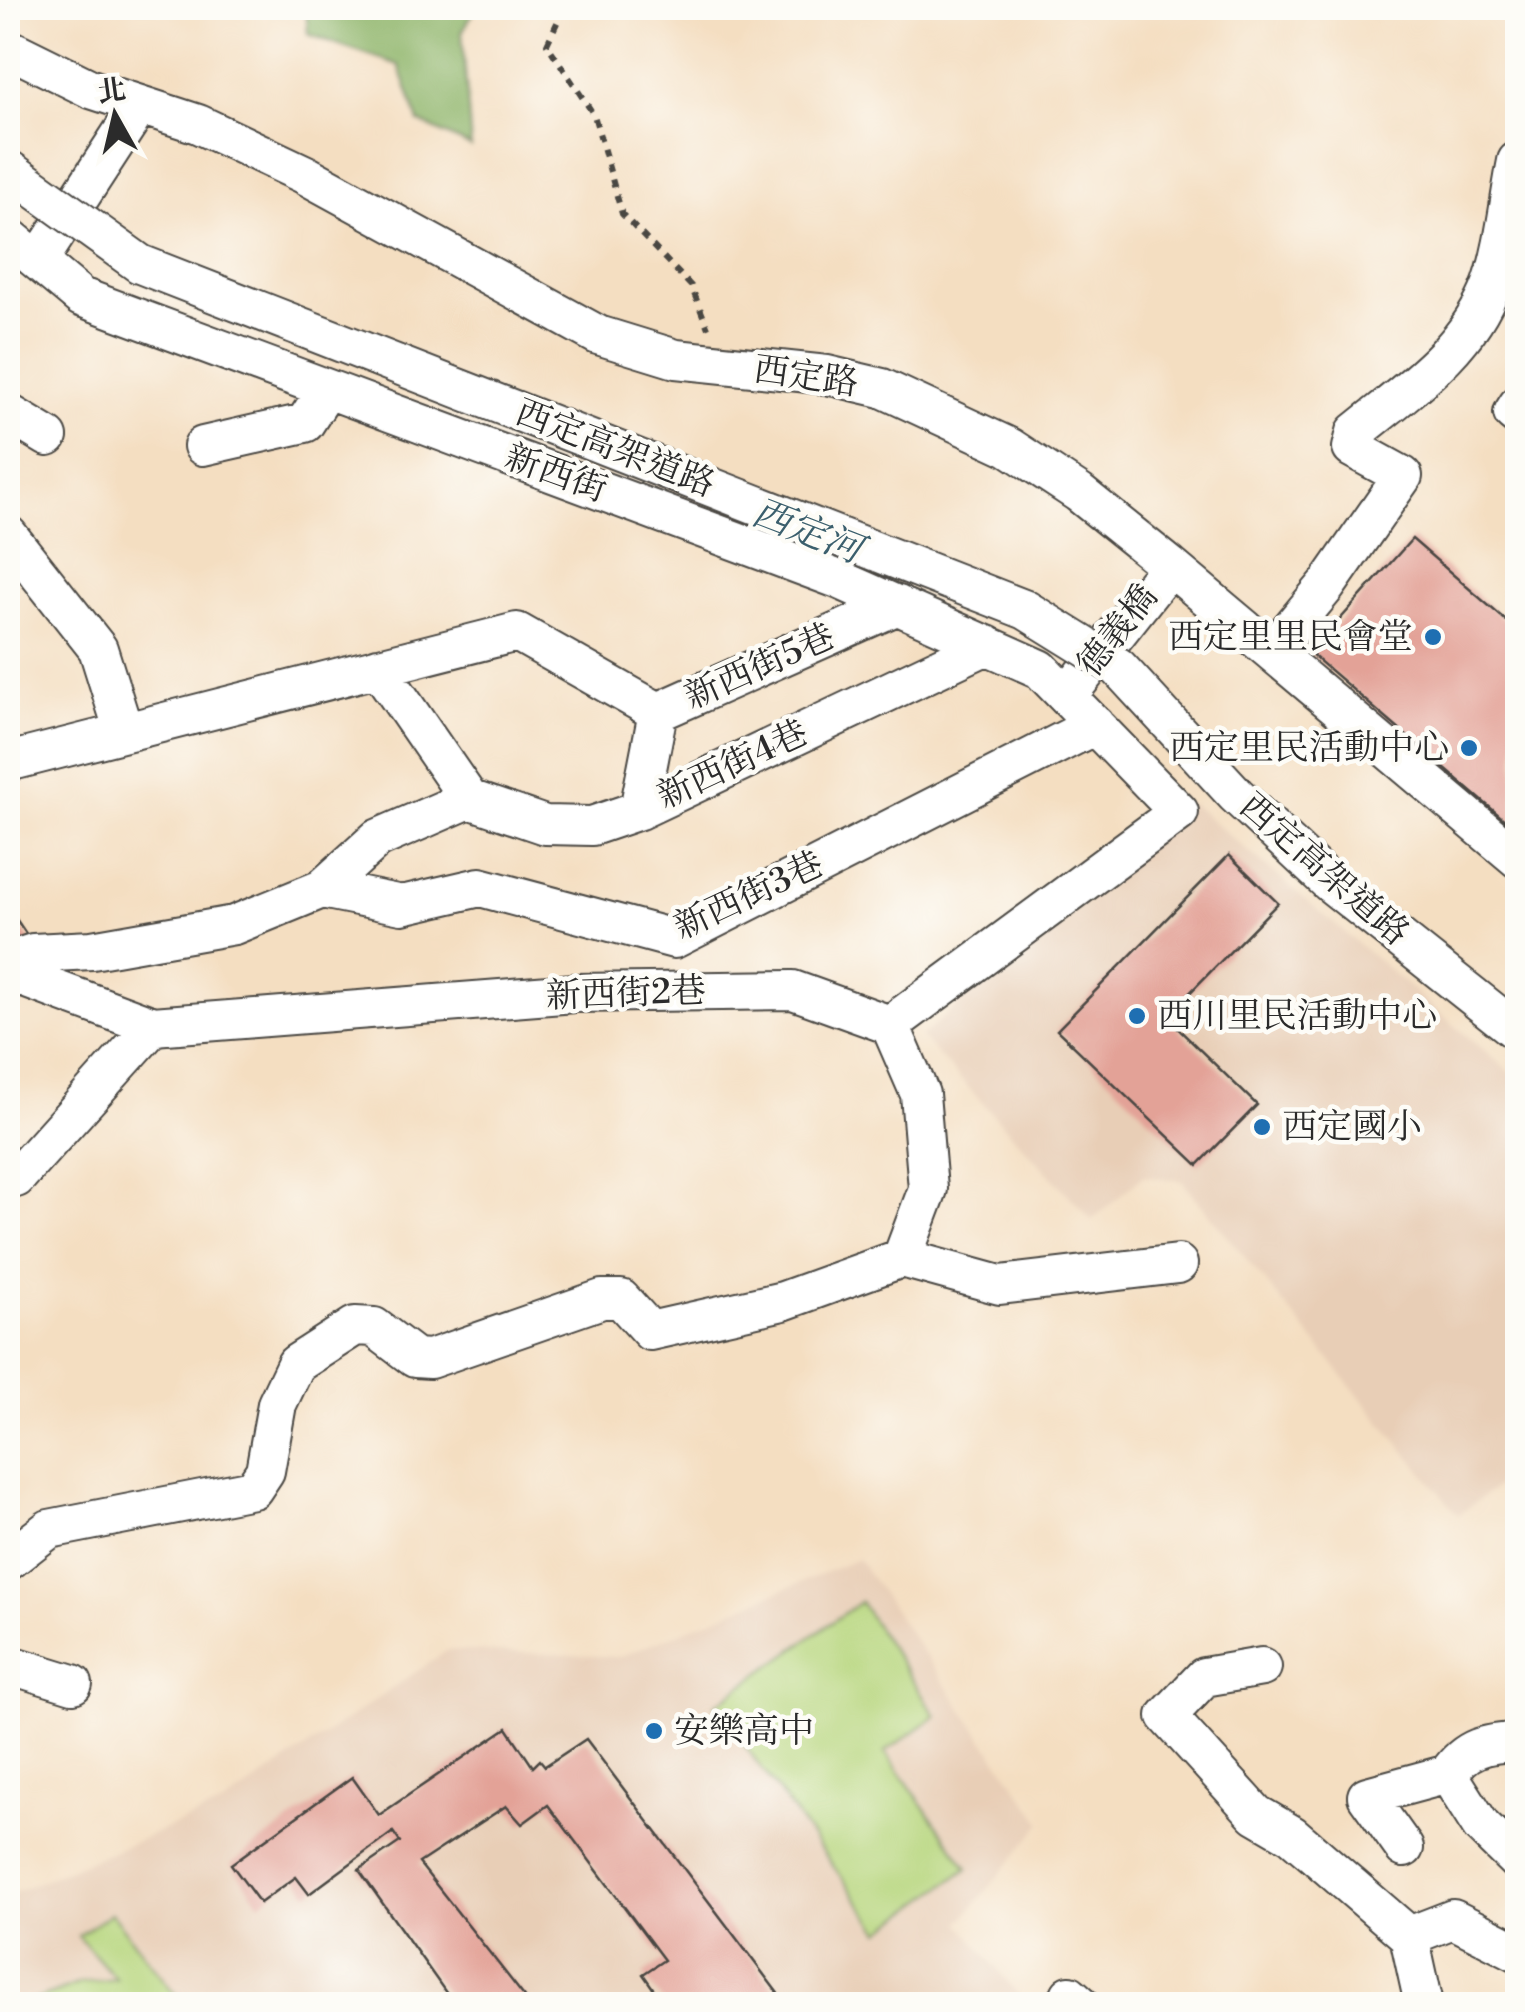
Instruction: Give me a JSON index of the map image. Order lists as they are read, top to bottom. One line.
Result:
{"streets":{"street":["西定路","西定高架道路","新西街","德義橋","新西街5巷","新西街4巷","新西街3巷","新西街2巷"]},"crossings":[["西定路","德義橋"],["新西街","德義橋"],["新西街","新西街5巷"],["新西街","新西街4巷"],["新西街","新西街3巷"],["新西街","新西街2巷"],["新西街5巷","新西街4巷"],["新西街3巷","新西街2巷"]],"water":["西定河"],"places":["西定里里民會堂","西定里民活動中心","西川里民活動中心","西定國小","安樂高中"],"north":"top"}
